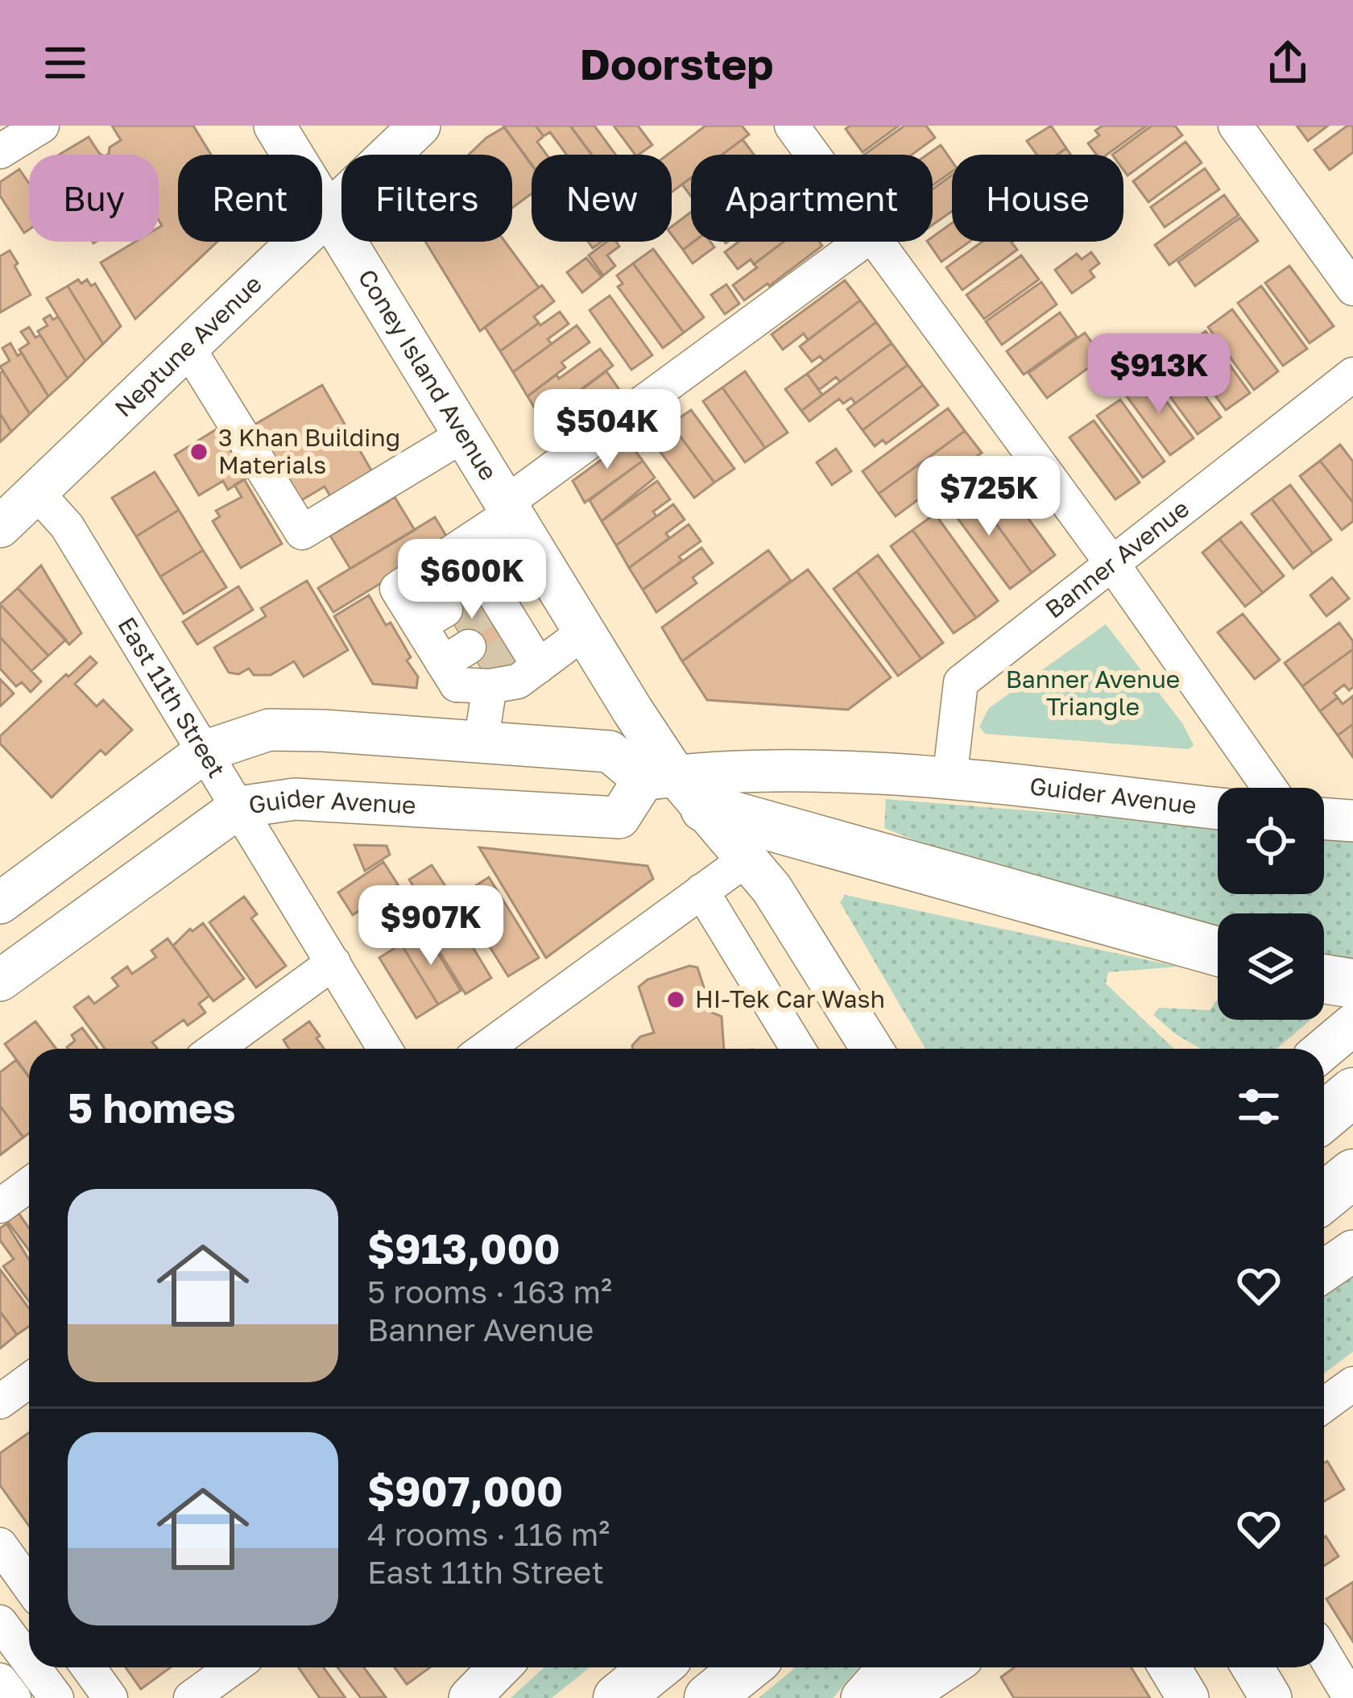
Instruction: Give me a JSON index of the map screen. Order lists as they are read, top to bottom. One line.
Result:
{"streets":{"main road":["Neptune Avenue","Coney Island Avenue","Guider Avenue"],"street":["Banner Avenue","East 11th Street"]},"crossings":[["Neptune Avenue","Coney Island Avenue"],["Neptune Avenue","East 11th Street"],["Coney Island Avenue","Guider Avenue"],["Banner Avenue","Guider Avenue"],["East 11th Street","Guider Avenue"]],"parks":["Banner Avenue Triangle"],"places":["3 Khan Building Materials","HI-Tek Car Wash"],"page":{"header":"Doorstep","chip":["Buy","Rent","Filters","New","Apartment","House"],"price":["$913K","$504K","$725K","$600K","$907K"],"heading":"5 homes","list":[{"name":"$913,000","note":"5 rooms · 163 m² · Banner Avenue"},{"name":"$907,000","note":"4 rooms · 116 m² · East 11th Street"}]}}
